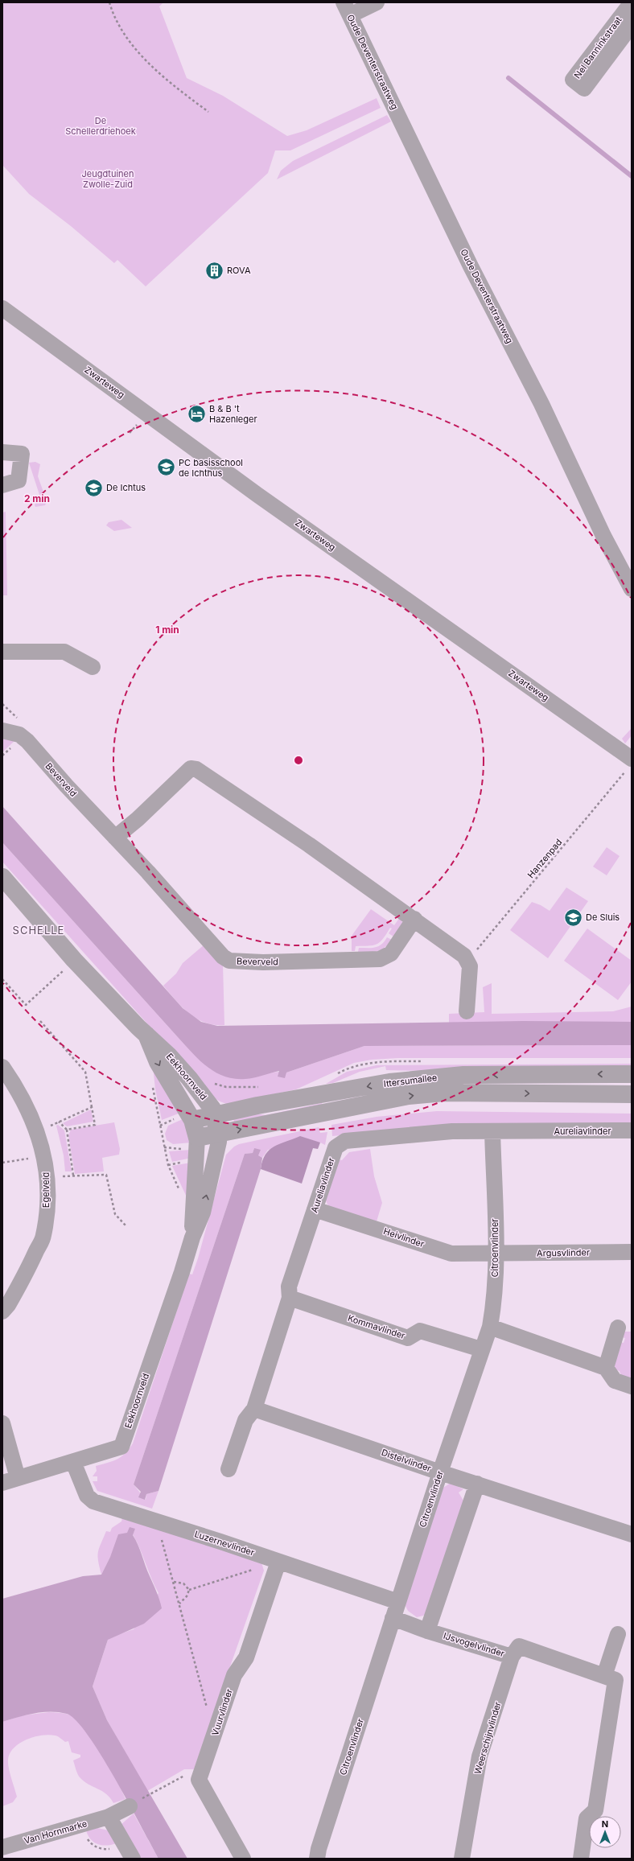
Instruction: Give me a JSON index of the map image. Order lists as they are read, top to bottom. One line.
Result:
{"streets":{"street":["Nel Banninkstraat","Oude Deventerstraatweg","Zwarteweg","Beverveld","Eekhoornveld","Ittersumallee","Aureliavlinder","Egelveld","Heivlinder","Citroenvlinder","Argusvlinder","Kommavlinder","Distelvlinder","Luzernevlinder","IJsvogelvlinder","Vuurvlinder","Weerschijnvlinder","Van Hornmarke"],"path":["Hanzenpad"]},"crossings":[["Zwarteweg","Hanzenpad"],["Eekhoornveld","Ittersumallee"],["Eekhoornveld","Luzernevlinder"],["Aureliavlinder","Heivlinder"],["Aureliavlinder","Citroenvlinder"],["Aureliavlinder","Kommavlinder"],["Aureliavlinder","Distelvlinder"],["Heivlinder","Citroenvlinder"],["Heivlinder","Argusvlinder"],["Citroenvlinder","Argusvlinder"],["Citroenvlinder","Kommavlinder"],["Citroenvlinder","Distelvlinder"],["Citroenvlinder","Luzernevlinder"],["Citroenvlinder","IJsvogelvlinder"],["Luzernevlinder","Vuurvlinder"],["IJsvogelvlinder","Weerschijnvlinder"]],"districts":["SCHELLE"],"parks":["De Schellerdriehoek","Jeugdtuinen Zwolle-Zuid"],"places":{"building":["ROVA"],"hotel":["B & B 't Hazenleger"],"school or university":["PC basisschool de Ichthus","De Ichtus","De Sluis"]},"north":"top","rings":["2 min","1 min"]}
